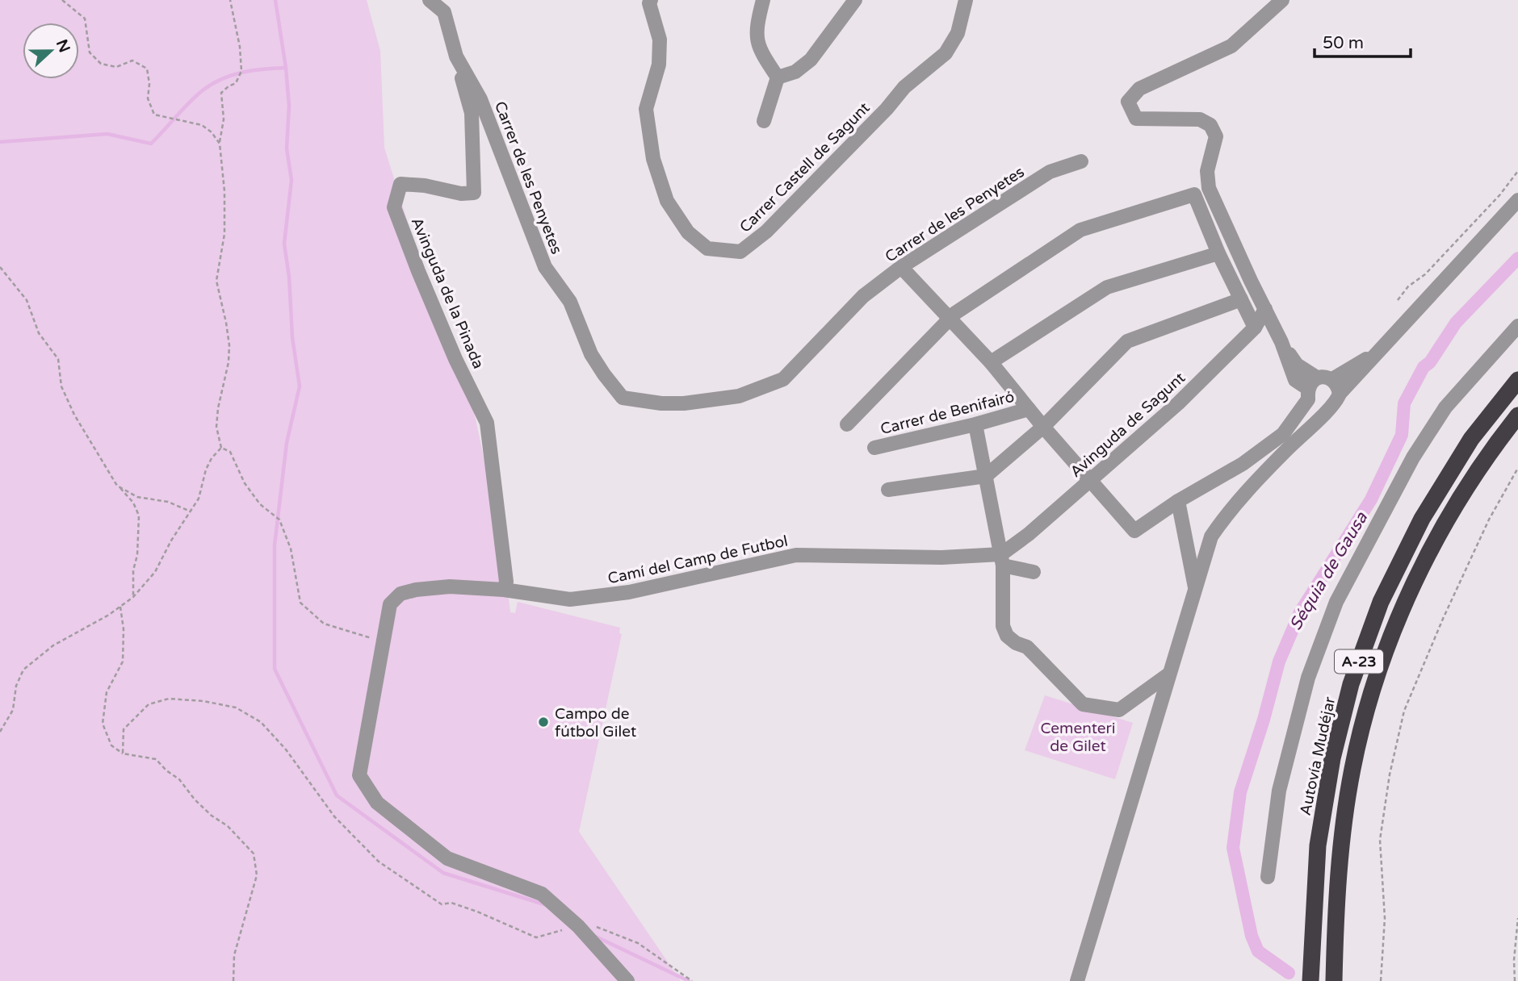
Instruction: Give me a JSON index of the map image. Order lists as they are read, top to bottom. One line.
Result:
{"streets":{"highway":["A-23","Autovía Mudéjar"],"street":["Carrer Castell de Sagunt","Carrer de les Penyetes","Avinguda de la Pinada","Carrer de Benifairó","Avinguda de Sagunt","Camí del Camp de Futbol"]},"crossings":[["Carrer de les Penyetes","Avinguda de la Pinada"],["Avinguda de la Pinada","Camí del Camp de Futbol"],["Avinguda de Sagunt","Camí del Camp de Futbol"]],"water":["Séquia de Gausa"],"parks":["Cementeri de Gilet"],"places":["Campo de fútbol Gilet"],"scale_bar":"50 m","north":"right"}
